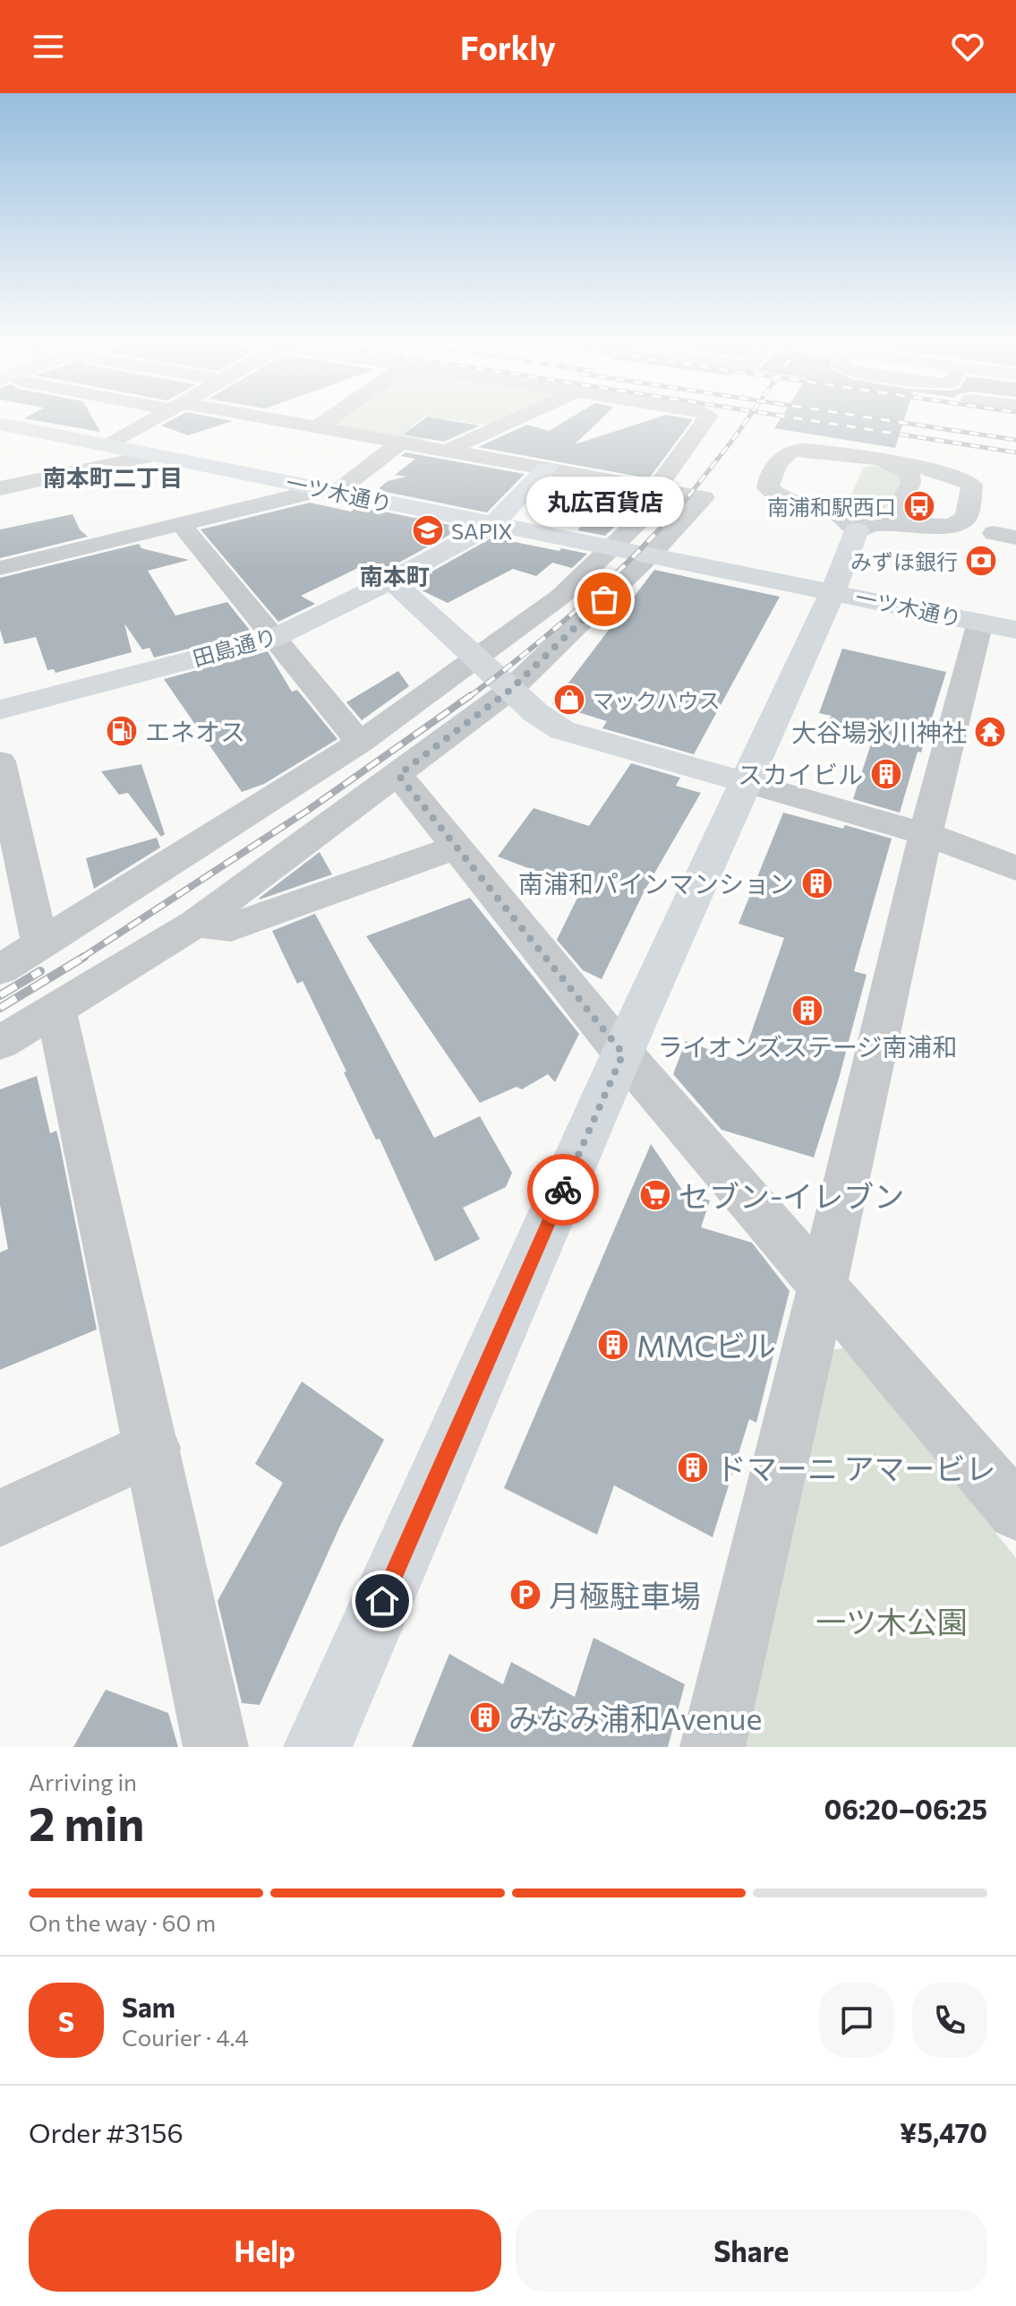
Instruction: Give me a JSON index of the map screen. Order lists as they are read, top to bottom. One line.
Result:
{"streets":{"street":["一ツ木通り","田島通り"]},"crossings":[["一ツ木通り","田島通り"]],"districts":["南本町二丁目","南本町"],"parks":["一ツ木公園"],"places":{"bus stop":["南浦和駅西口"],"school or university":["SAPIX"],"bank":["みずほ銀行"],"other":["丸広百貨店"],"shop":["マックハウス"],"fuel station":["エネオス"],"temple":["大谷場氷川神社"],"building":["スカイビル","南浦和パインマンション","ライオンズステージ南浦和","MMCビル","ドマーニ アマービレ","みなみ浦和Avenue"],"supermarket":["セブン-イレブン"],"parking":["月極駐車場"]},"page":{"header":"Forkly","bubble":"丸広百貨店","heading":["2 min","Arriving in","06:20–06:25"],"panel":["Sam","Courier · 4.4","Order #3156","¥5,470"],"bar":"On the way · 60 m","round":"S","buttons":["Help","Share"]}}
